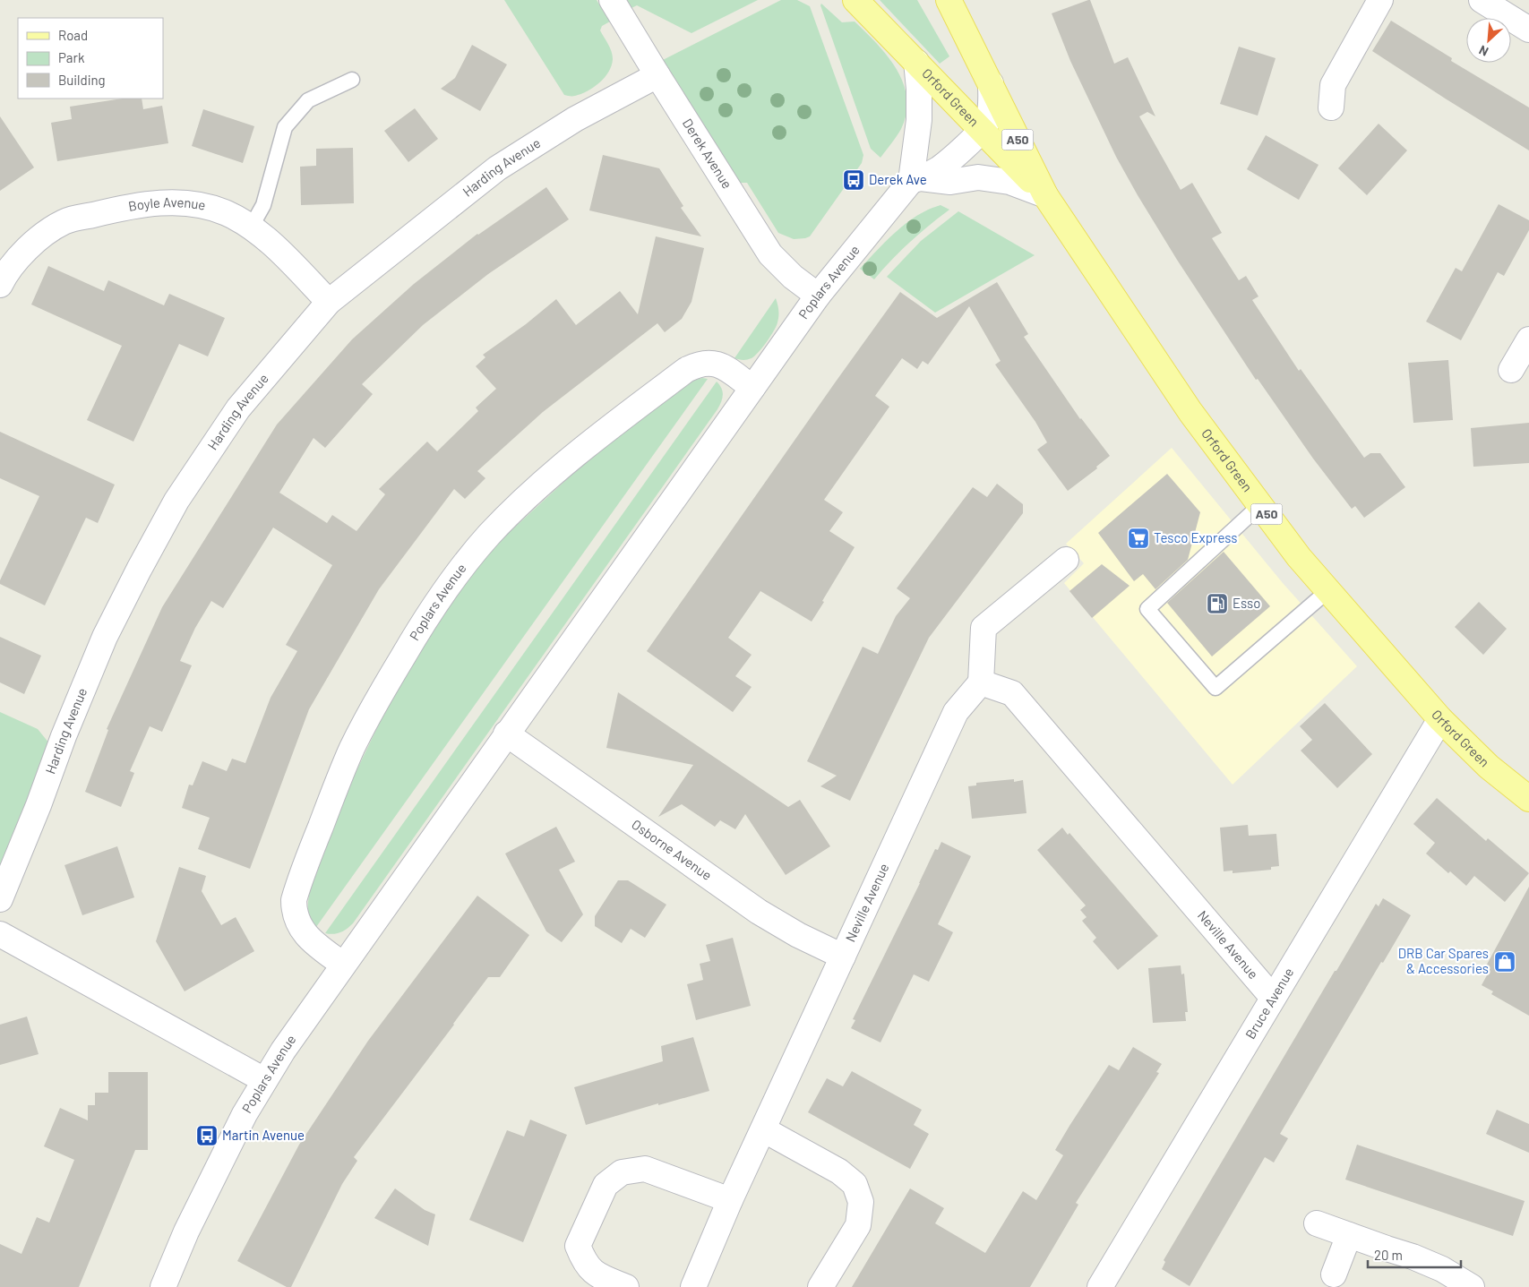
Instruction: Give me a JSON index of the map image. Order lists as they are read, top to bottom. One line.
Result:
{"streets":{"main road":["Orford Green","A50"],"street":["Derek Avenue","Harding Avenue","Boyle Avenue","Poplars Avenue","Osborne Avenue","Neville Avenue","Bruce Avenue"]},"crossings":[["Orford Green","Poplars Avenue"],["Orford Green","Bruce Avenue"],["Derek Avenue","Harding Avenue"],["Derek Avenue","Poplars Avenue"],["Harding Avenue","Boyle Avenue"],["Poplars Avenue","Osborne Avenue"],["Osborne Avenue","Neville Avenue"],["Neville Avenue","Bruce Avenue"]],"places":{"bus stop":["Derek Ave","Martin Avenue"],"supermarket":["Tesco Express"],"fuel station":["Esso"],"shop":["DRB Car Spares & Accessories"]},"legend":["Road","Park","Building"],"scale_bar":"20 m","north":"bottom left"}
